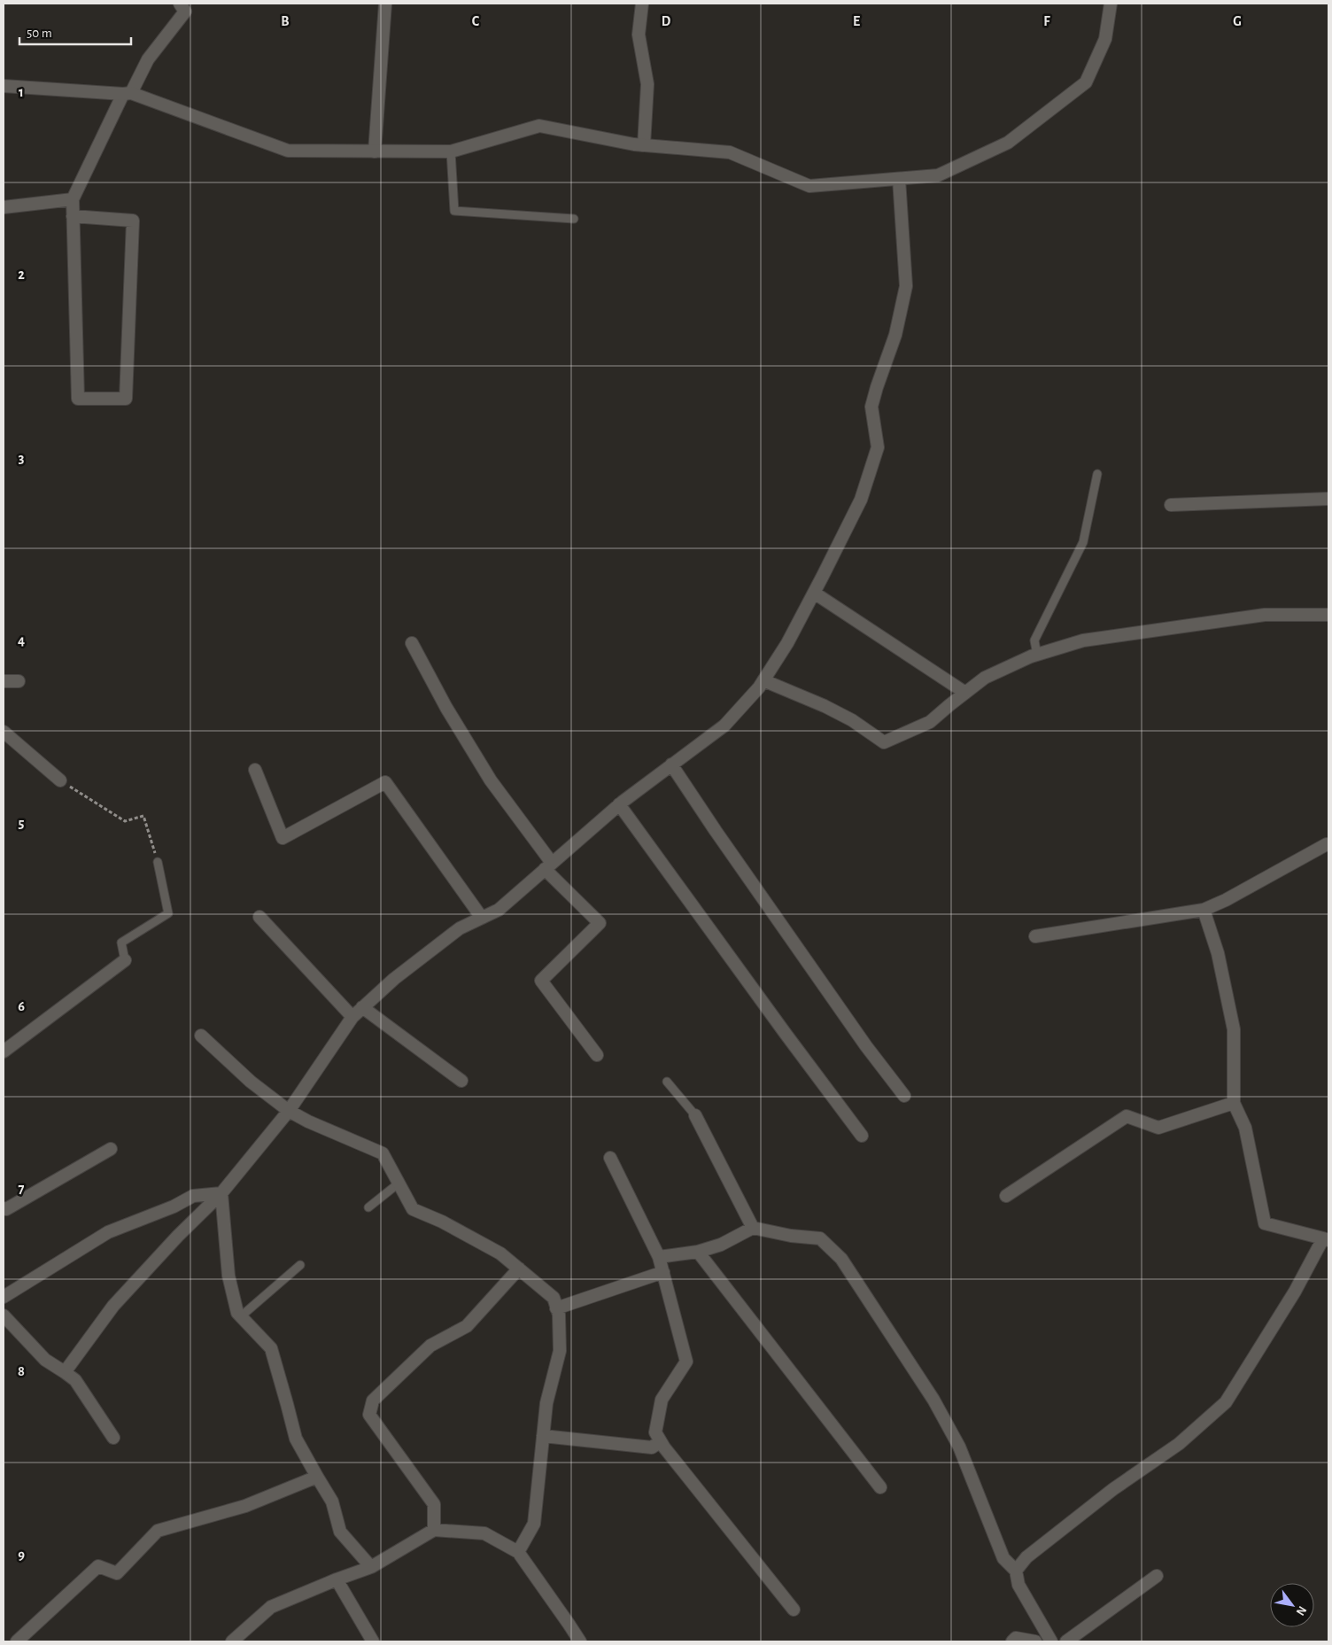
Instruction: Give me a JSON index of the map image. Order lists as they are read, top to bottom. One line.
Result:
{"scale_bar":"50 m","north":"bottom right","grid":{"columns":["B","C","D","E","F","G"],"rows":["1","2","3","4","5","6","7","8","9"]}}
